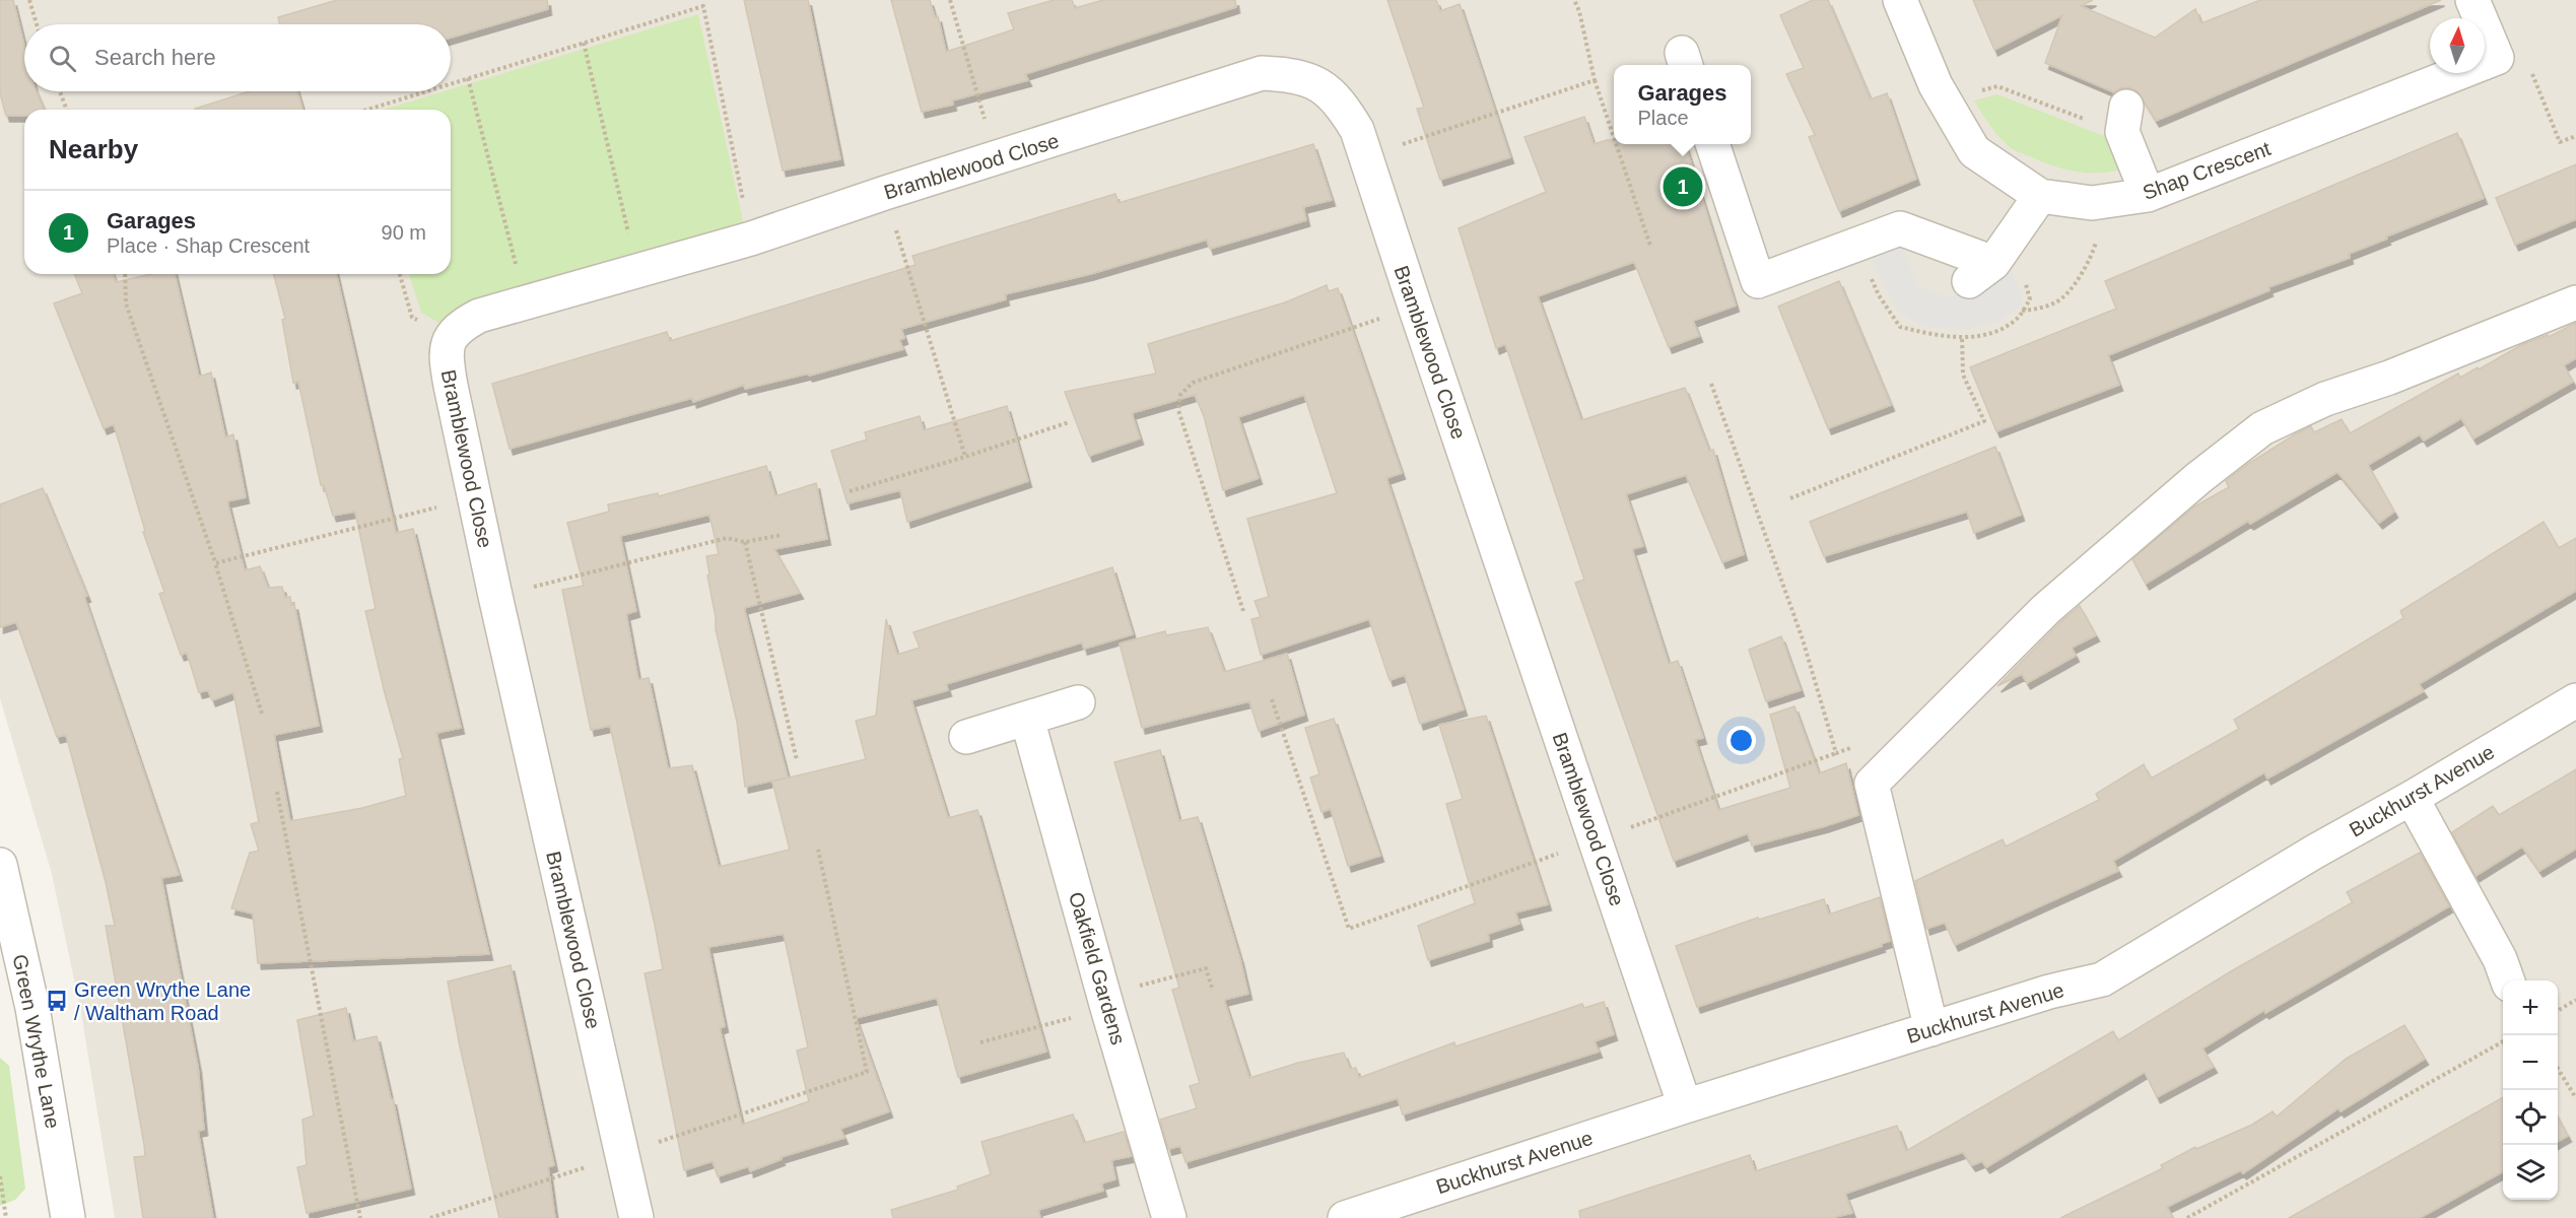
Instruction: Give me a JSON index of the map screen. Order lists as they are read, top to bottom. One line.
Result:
{"streets":{"street":["Bramblewood Close","Shap Crescent","Buckhurst Avenue","Oakfield Gardens","Green Wrythe Lane"]},"crossings":[["Bramblewood Close","Buckhurst Avenue"]],"places":{"bus stop":["Green Wrythe Lane / Waltham Road"]},"north":"top","page":{"search":"Search here","popup":["Garages","Place"],"heading":"Nearby","pins":"1","list":[{"mark":"1","name":"Garages","note":"Place · Shap Crescent","value":"90 m"}],"map_buttons":["+","−"]}}
